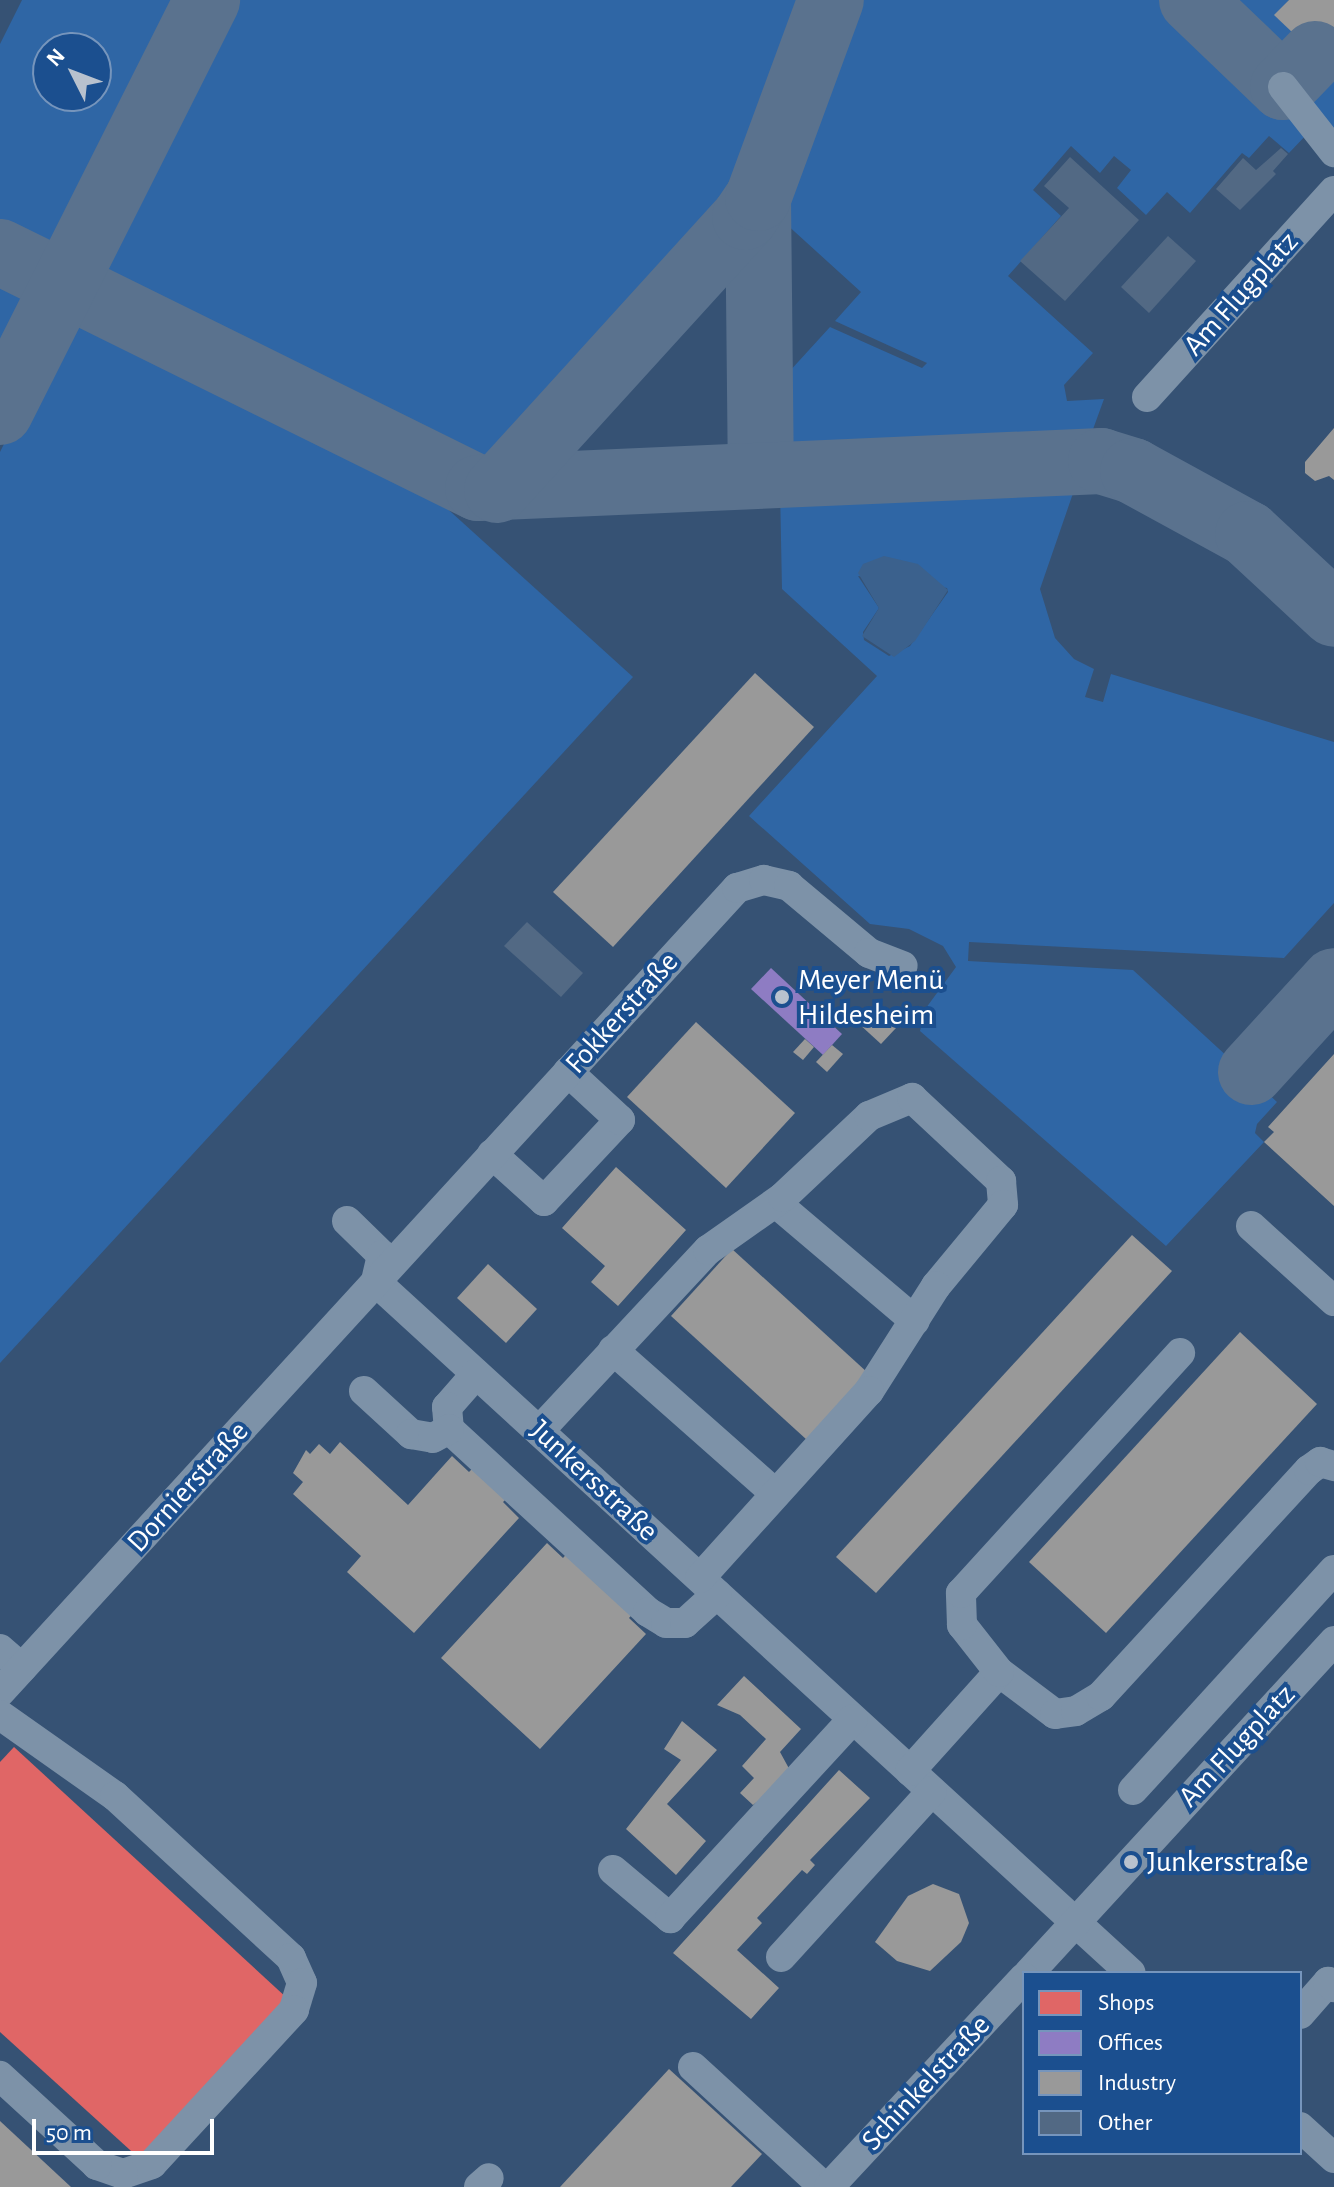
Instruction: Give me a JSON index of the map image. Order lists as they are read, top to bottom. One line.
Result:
{"streets":{"street":["Am Flugplatz","Fokkerstraße","Junkersstraße","Dornierstraße","Schinkelstraße"]},"crossings":[["Am Flugplatz","Junkersstraße"],["Fokkerstraße","Junkersstraße"],["Fokkerstraße","Dornierstraße"],["Junkersstraße","Dornierstraße"]],"places":["Meyer Menü Hildesheim","Junkersstraße"],"legend":["Shops","Offices","Industry","Other"],"scale_bar":"50 m","north":"top left"}
